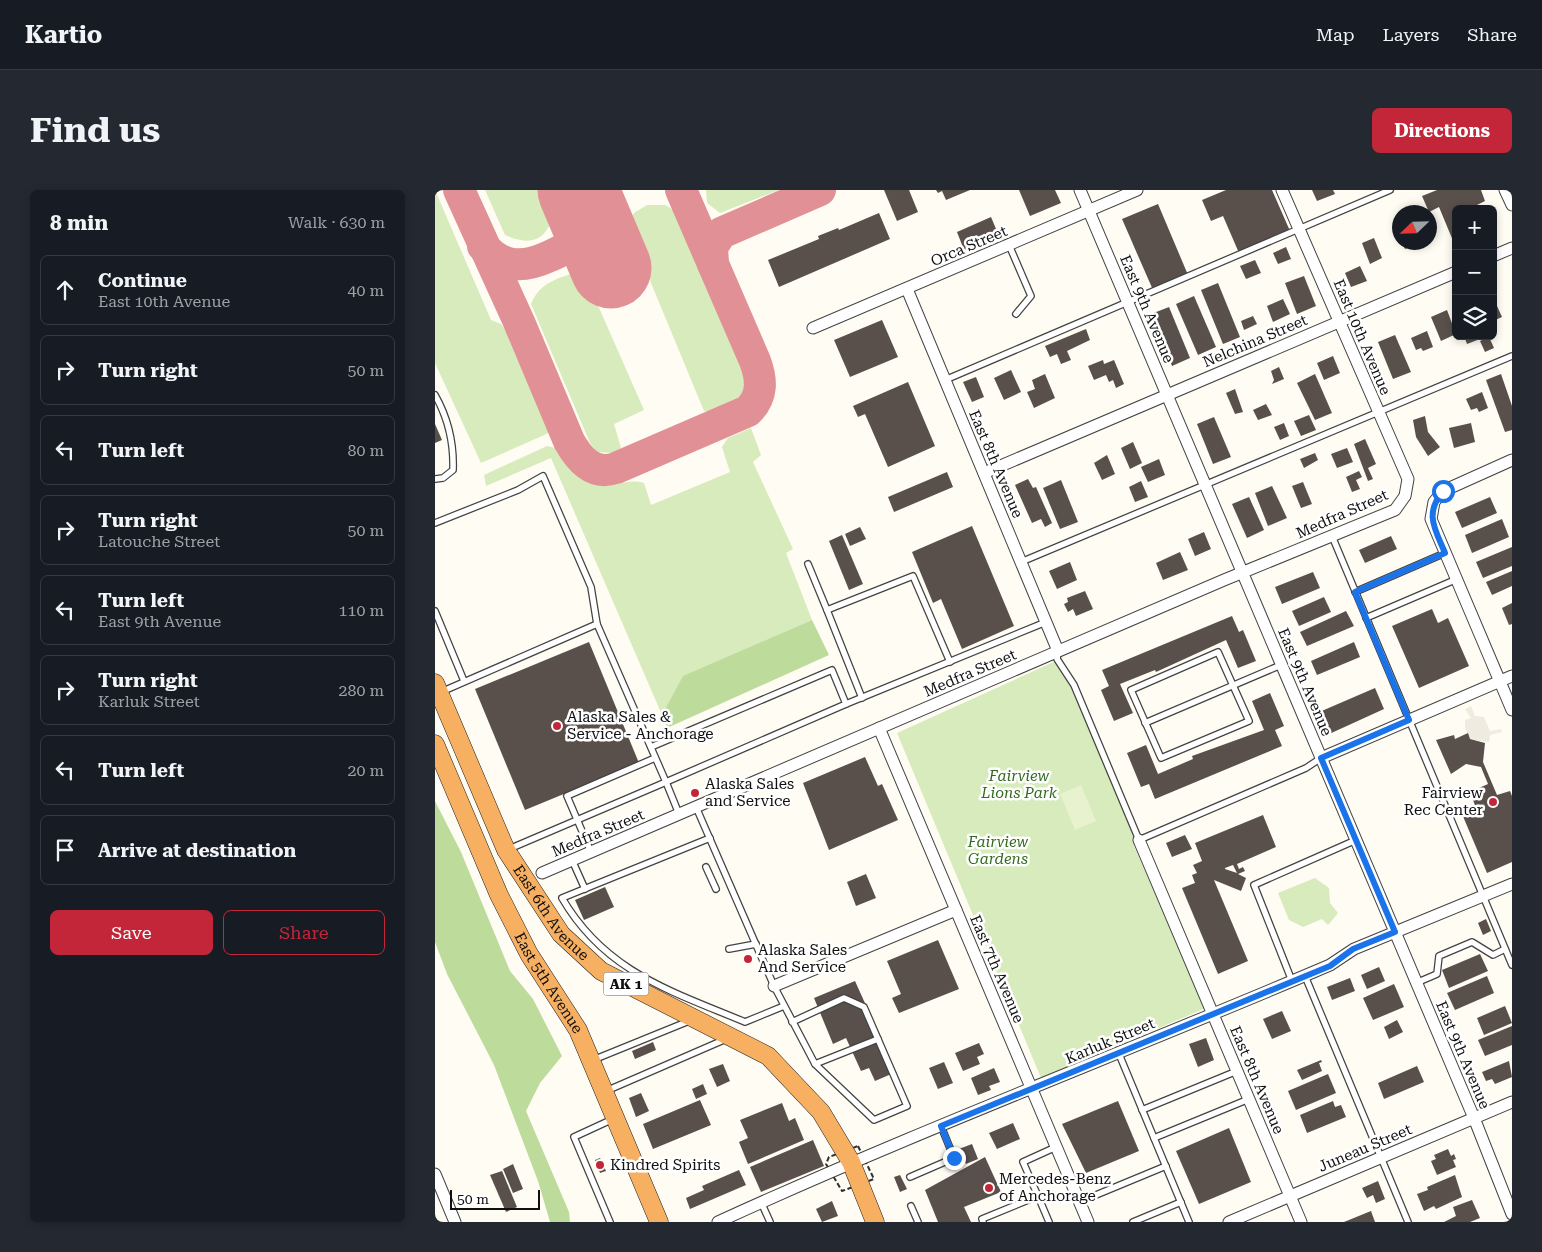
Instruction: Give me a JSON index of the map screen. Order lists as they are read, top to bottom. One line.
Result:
{"streets":{"highway":["East 6th Avenue","East 5th Avenue","AK 1"],"street":["Orca Street","East 9th Avenue","East 10th Avenue","Nelchina Street","East 8th Avenue","Medfra Street","East 7th Avenue","Karluk Street","Juneau Street"]},"crossings":[["Orca Street","East 9th Avenue"],["Orca Street","East 8th Avenue"],["East 9th Avenue","Nelchina Street"],["East 9th Avenue","Medfra Street"],["East 9th Avenue","Karluk Street"],["East 9th Avenue","Juneau Street"],["East 10th Avenue","Nelchina Street"],["East 10th Avenue","Medfra Street"],["Nelchina Street","East 8th Avenue"],["East 8th Avenue","Medfra Street"],["East 8th Avenue","Karluk Street"],["East 8th Avenue","Juneau Street"],["Medfra Street","East 7th Avenue"],["East 6th Avenue","Karluk Street"],["East 7th Avenue","Karluk Street"]],"parks":["Fairview Lions Park","Fairview Gardens"],"places":["Alaska Sales & Service - Anchorage","Alaska Sales and Service","Fairview Rec Center","Alaska Sales And Service","Kindred Spirits","Mercedes-Benz of Anchorage"],"scale_bar":"50 m","north":"bottom left","page":{"header":"Kartio","nav":["Map","Layers","Share"],"buttons":["Directions",["Save","Share"]],"title":"Find us","heading":["8 min","Walk · 630 m"],"map_buttons":["+","−"],"list":[["Continue","East 10th Avenue","40 m"],["Turn right","50 m"],["Turn left","80 m"],["Turn right","Latouche Street","50 m"],["Turn left","East 9th Avenue","110 m"],["Turn right","Karluk Street","280 m"],["Turn left","20 m"],"Arrive at destination"],"scale":"50 m"}}
